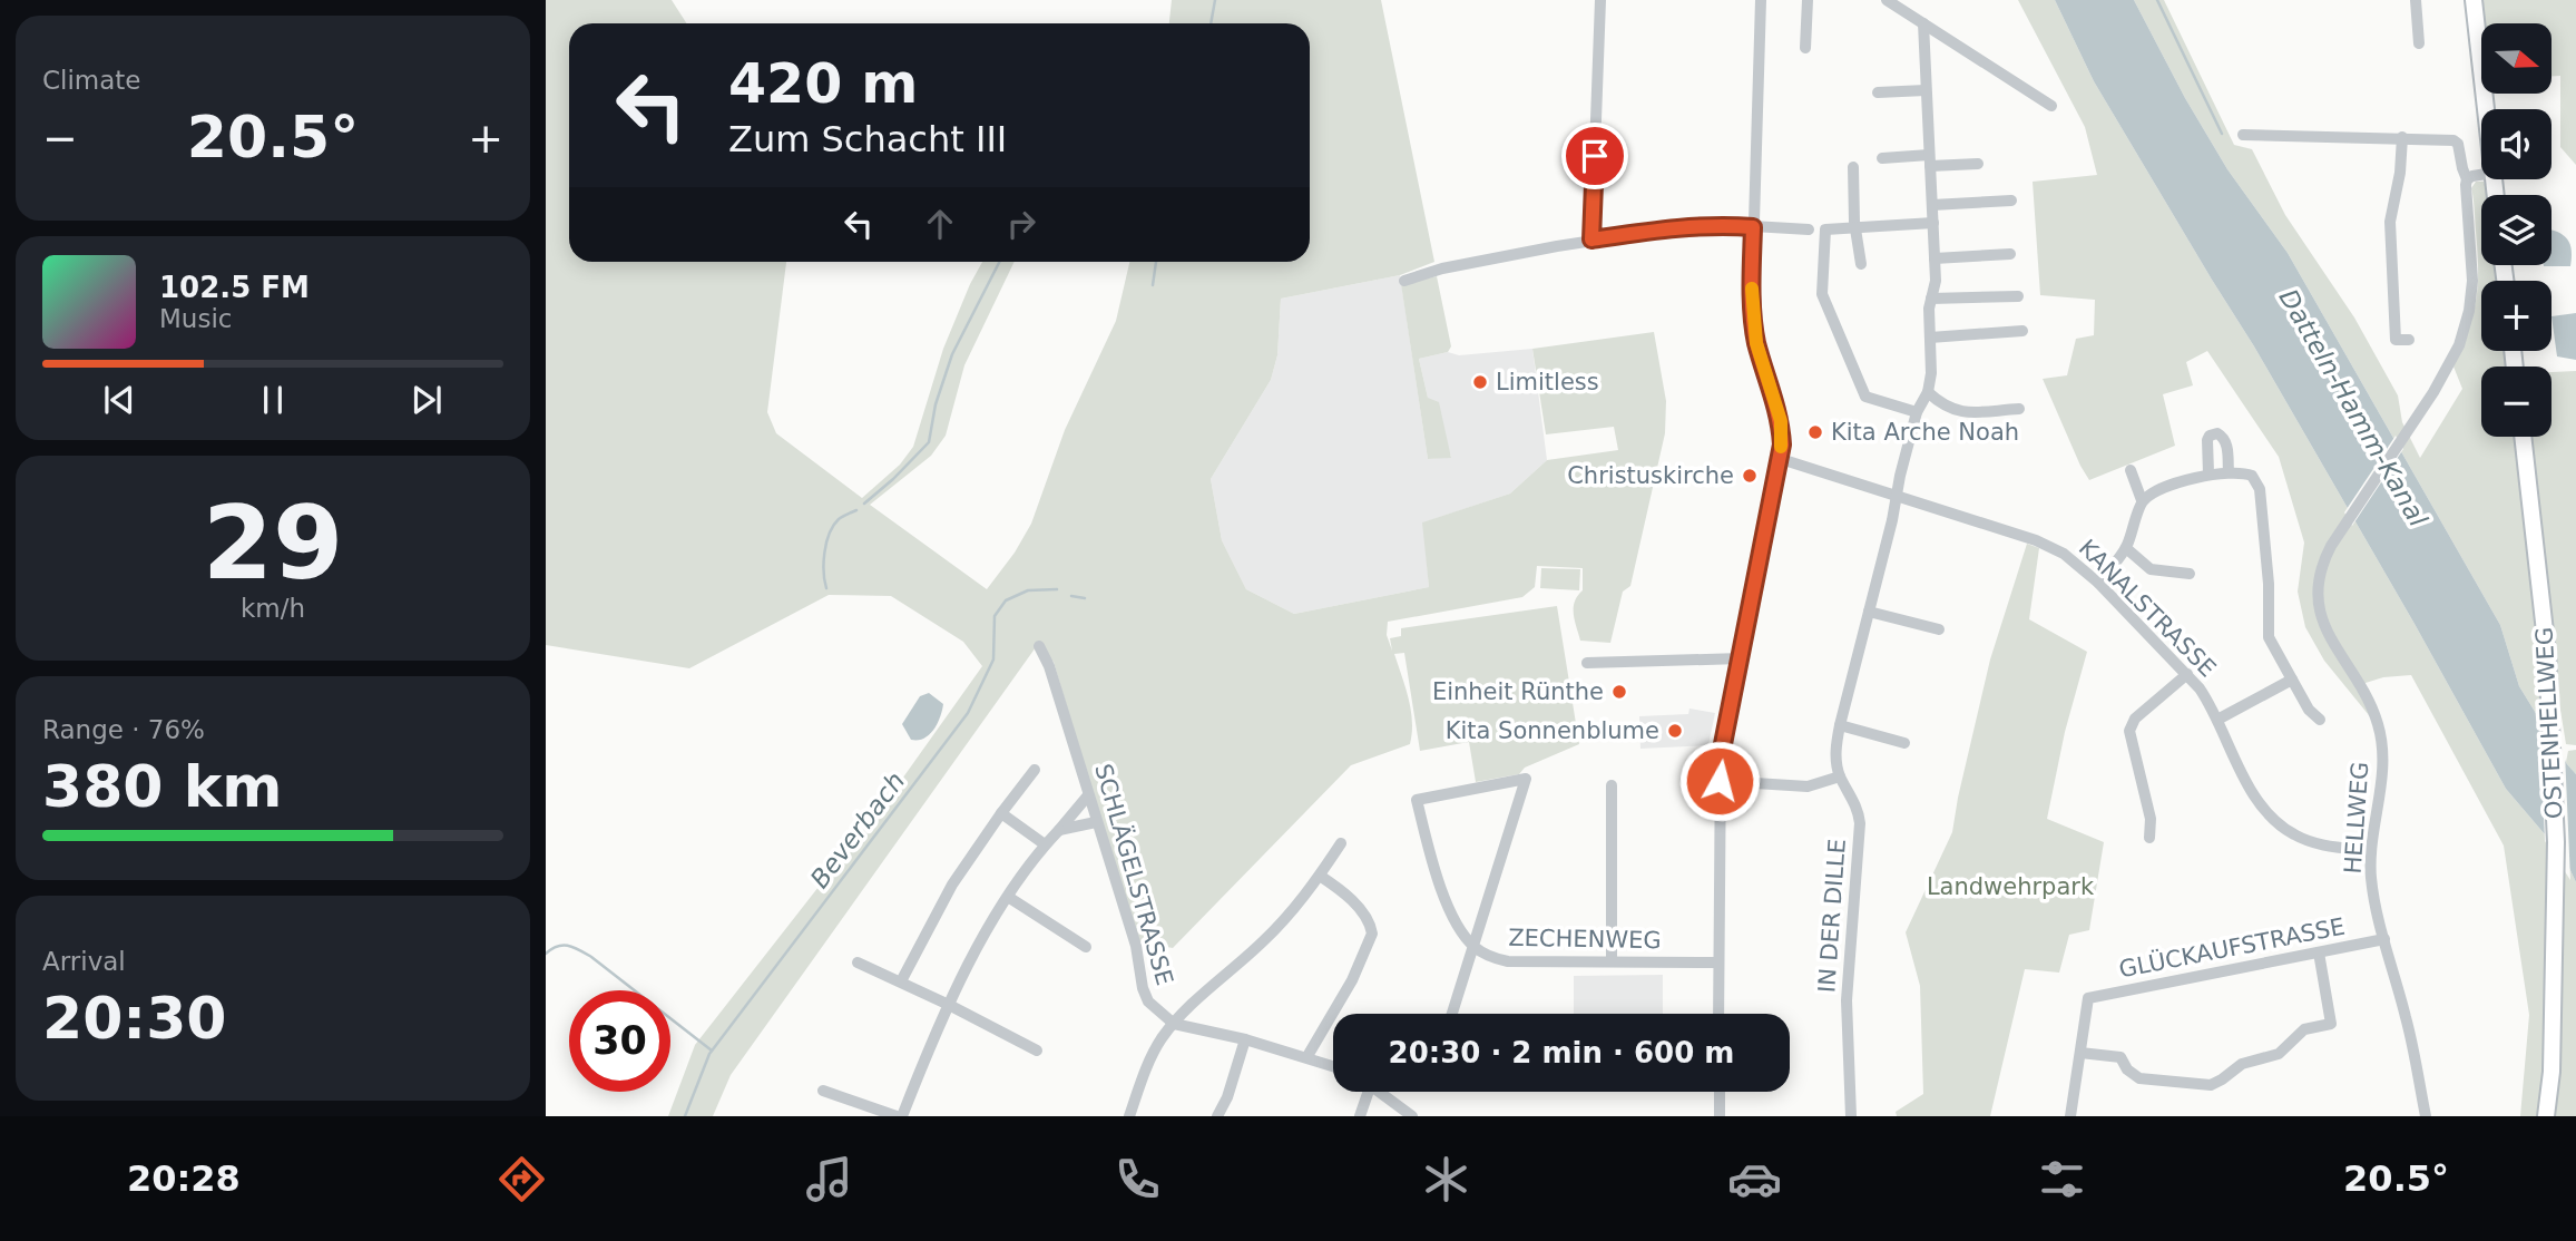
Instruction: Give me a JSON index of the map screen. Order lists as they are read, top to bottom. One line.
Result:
{"streets":{"main road":["OSTENHELLWEG"],"street":["KANALSTRASSE","HELLWEG","SCHLÄGELSTRASSE","IN DER DILLE","ZECHENWEG","GLÜCKAUFSTRASSE"]},"crossings":[["KANALSTRASSE","HELLWEG"],["KANALSTRASSE","IN DER DILLE"],["HELLWEG","GLÜCKAUFSTRASSE"]],"water":["Datteln-Hamm-Kanal","Beverbach"],"parks":["Landwehrpark"],"places":["Limitless","Kita Arche Noah","Christuskirche","Einheit Rünthe","Kita Sonnenblume"],"north":"right","page":{"tile":["Climate",["29","km/h"],["Range · 76%","380 km"],["Arrival","20:30"]],"map_buttons":["+","−"],"turn":["420 m","Zum Schacht III"],"heat":["−","20.5°","+"],"song":["102.5 FM","Music"],"limit":"30","trip":"20:30 · 2 min · 600 m","tabs":["20:28","20.5°"]}}
